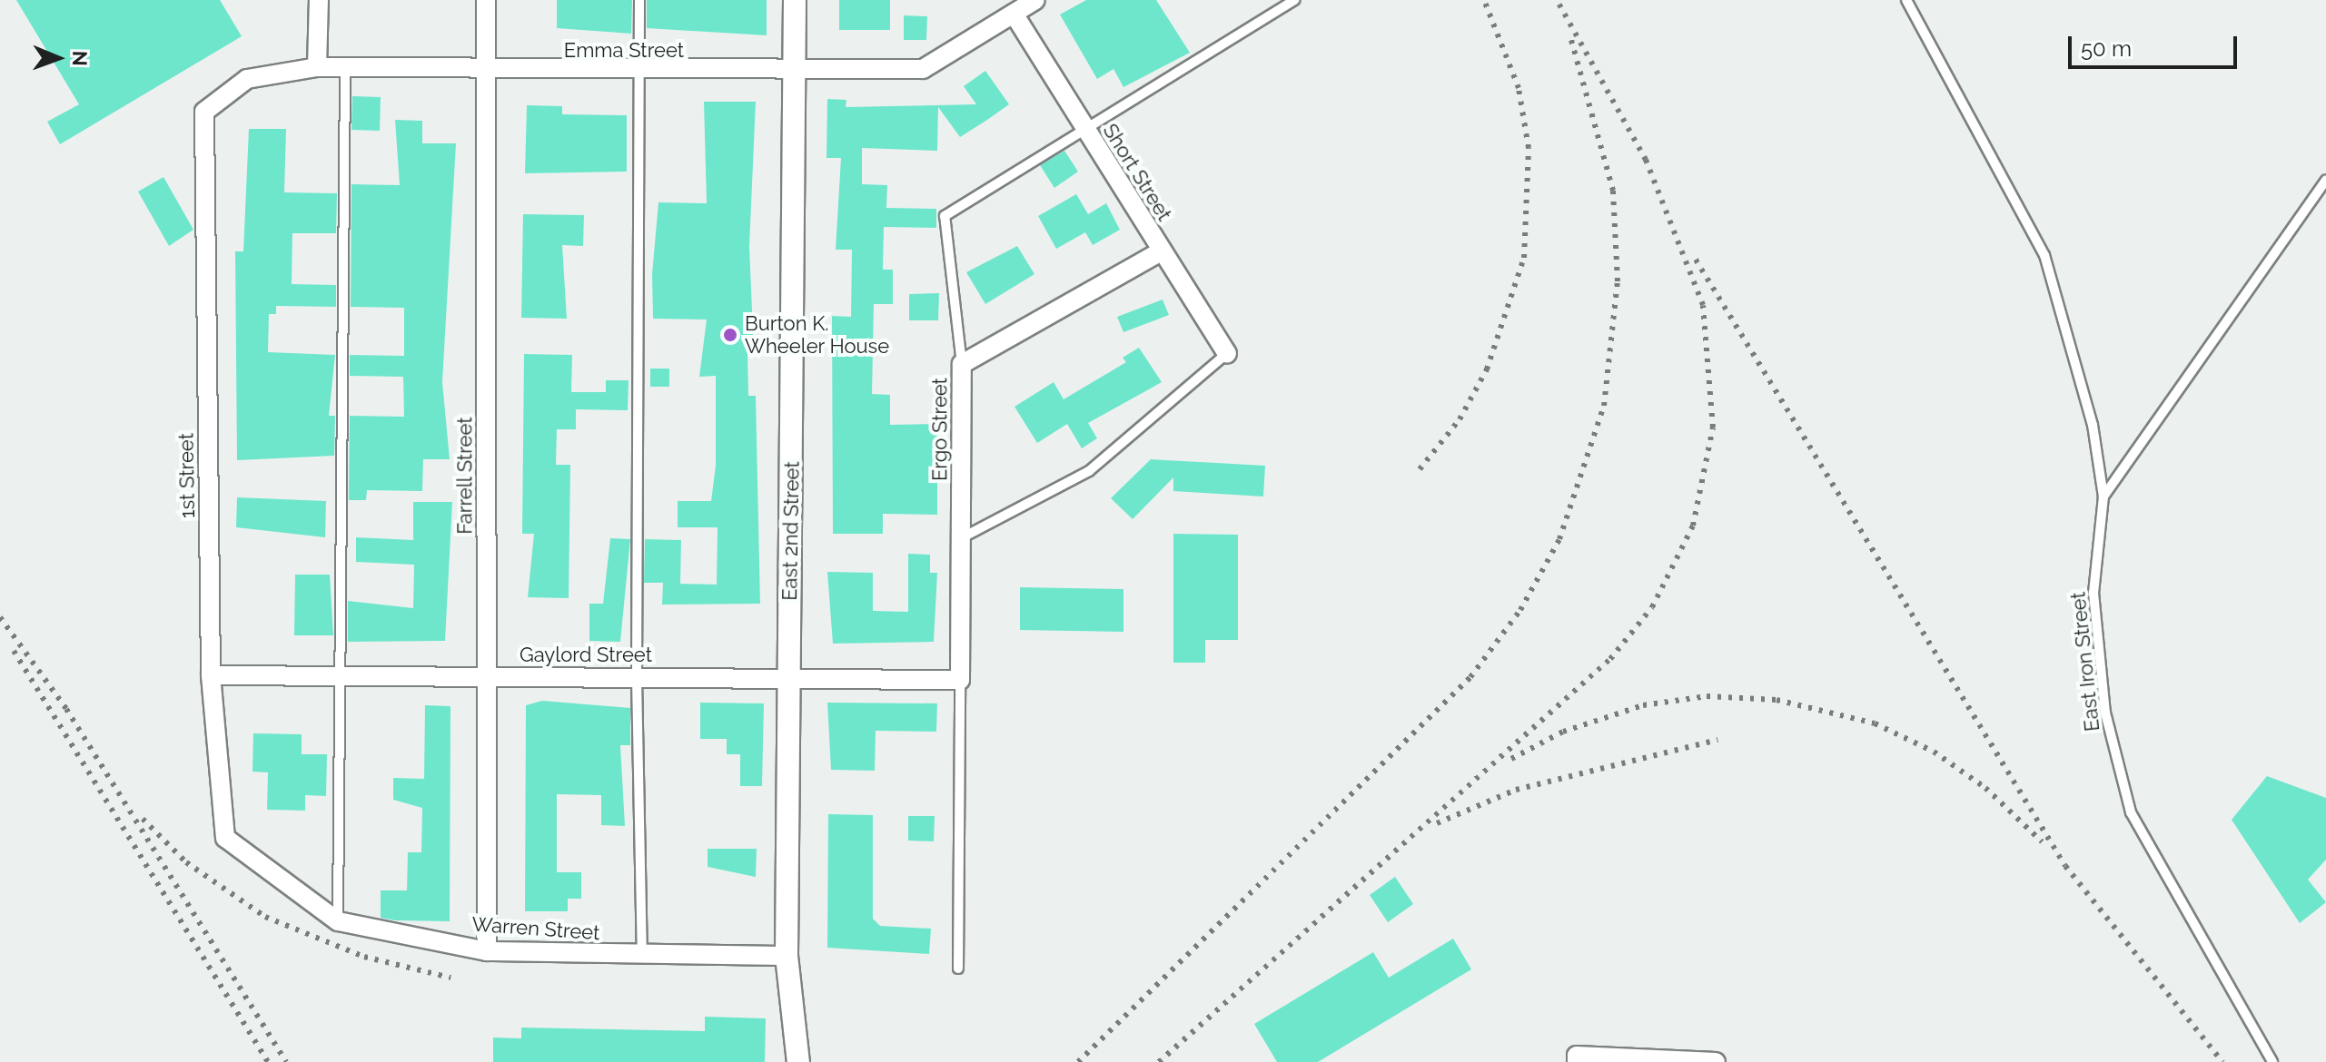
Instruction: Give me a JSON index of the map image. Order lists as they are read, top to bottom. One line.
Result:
{"streets":{"street":["Emma Street","Short Street","Ergo Street","1st Street","Farrell Street","East 2nd Street","Gaylord Street","Warren Street"],"lane":["East Iron Street"]},"crossings":[["Emma Street","Short Street"],["Emma Street","1st Street"],["Emma Street","Farrell Street"],["Emma Street","East 2nd Street"],["Short Street","Ergo Street"],["Ergo Street","Gaylord Street"],["1st Street","Gaylord Street"],["1st Street","Warren Street"],["Farrell Street","Gaylord Street"],["Farrell Street","Warren Street"],["East 2nd Street","Gaylord Street"],["East 2nd Street","Warren Street"]],"places":["Burton K. Wheeler House"],"scale_bar":"50 m","north":"right"}
